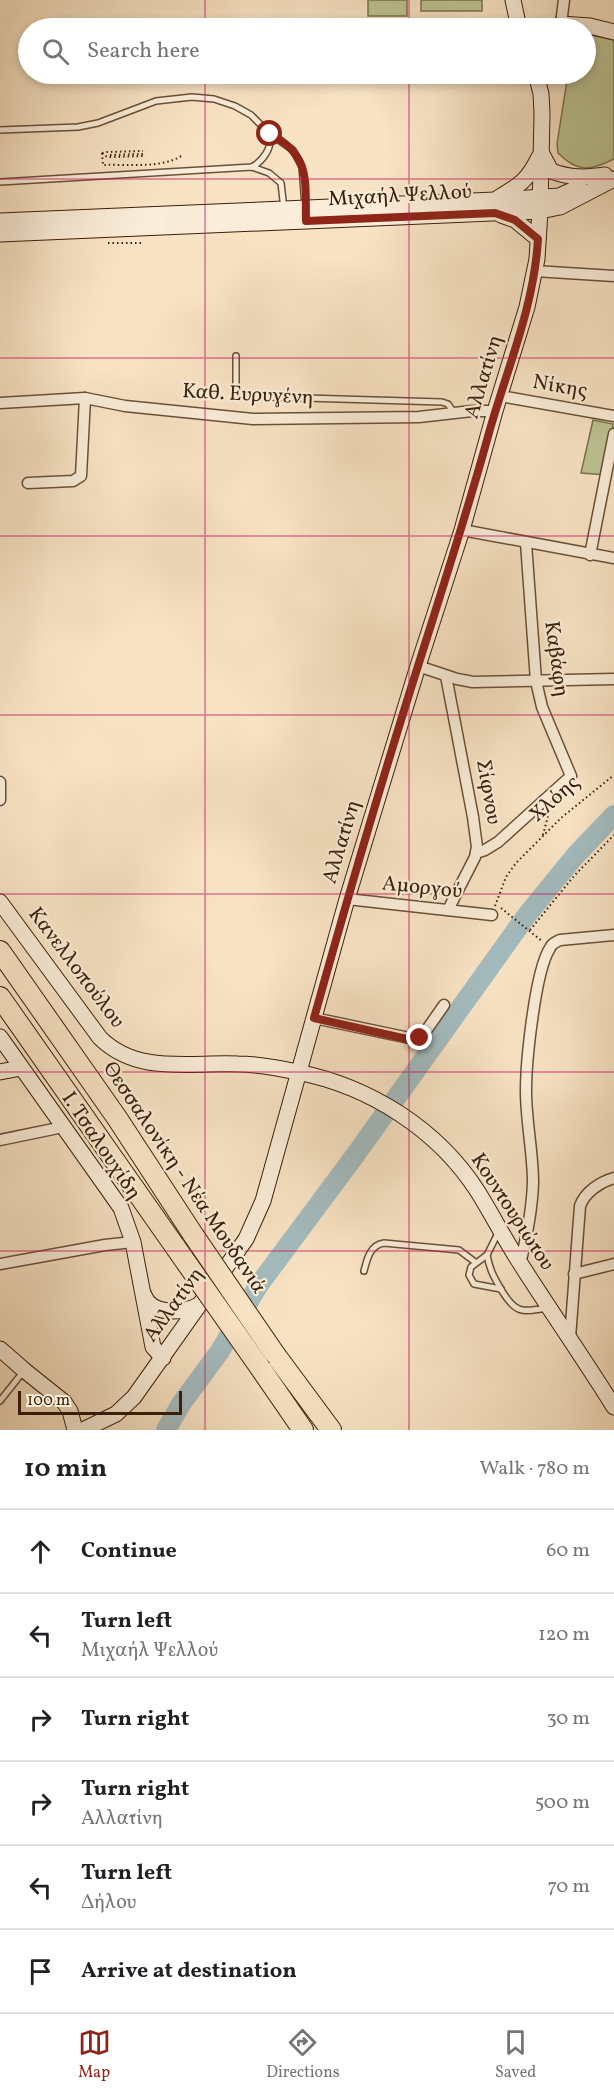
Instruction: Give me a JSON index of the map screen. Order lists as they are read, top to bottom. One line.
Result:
{"streets":{"highway":["Θεσσαλονίκη - Νέα Μουδανιά"],"main road":["Μιχαήλ Ψελλού","Αλλατίνη","Κανελλοπούλου","Ι. Τσαλουχίδη","Κουντουριώτου"],"street":["Νίκης","Καθ. Ευρυγένη","Καβάφη","Σίφνου","Χλόης","Αμοργού"]},"crossings":[["Μιχαήλ Ψελλού","Αλλατίνη"],["Αλλατίνη","Νίκης"],["Αλλατίνη","Καθ. Ευρυγένη"],["Αλλατίνη","Αμοργού"],["Αλλατίνη","Κανελλοπούλου"],["Αλλατίνη","Ι. Τσαλουχίδη"],["Αλλατίνη","Κουντουριώτου"],["Καβάφη","Χλόης"],["Σίφνου","Χλόης"],["Σίφνου","Αμοργού"],["Χλόης","Αμοργού"],["Κανελλοπούλου","Κουντουριώτου"]],"scale_bar":"100 m","page":{"search":"Search here","scale":"100 m","heading":["10 min","Walk · 780 m"],"list":[["Continue","60 m"],["Turn left","Μιχαήλ Ψελλού","120 m"],["Turn right","30 m"],["Turn right","Αλλατίνη","500 m"],["Turn left","Δήλου","70 m"],"Arrive at destination"],"nav":["Map","Directions","Saved"]}}
